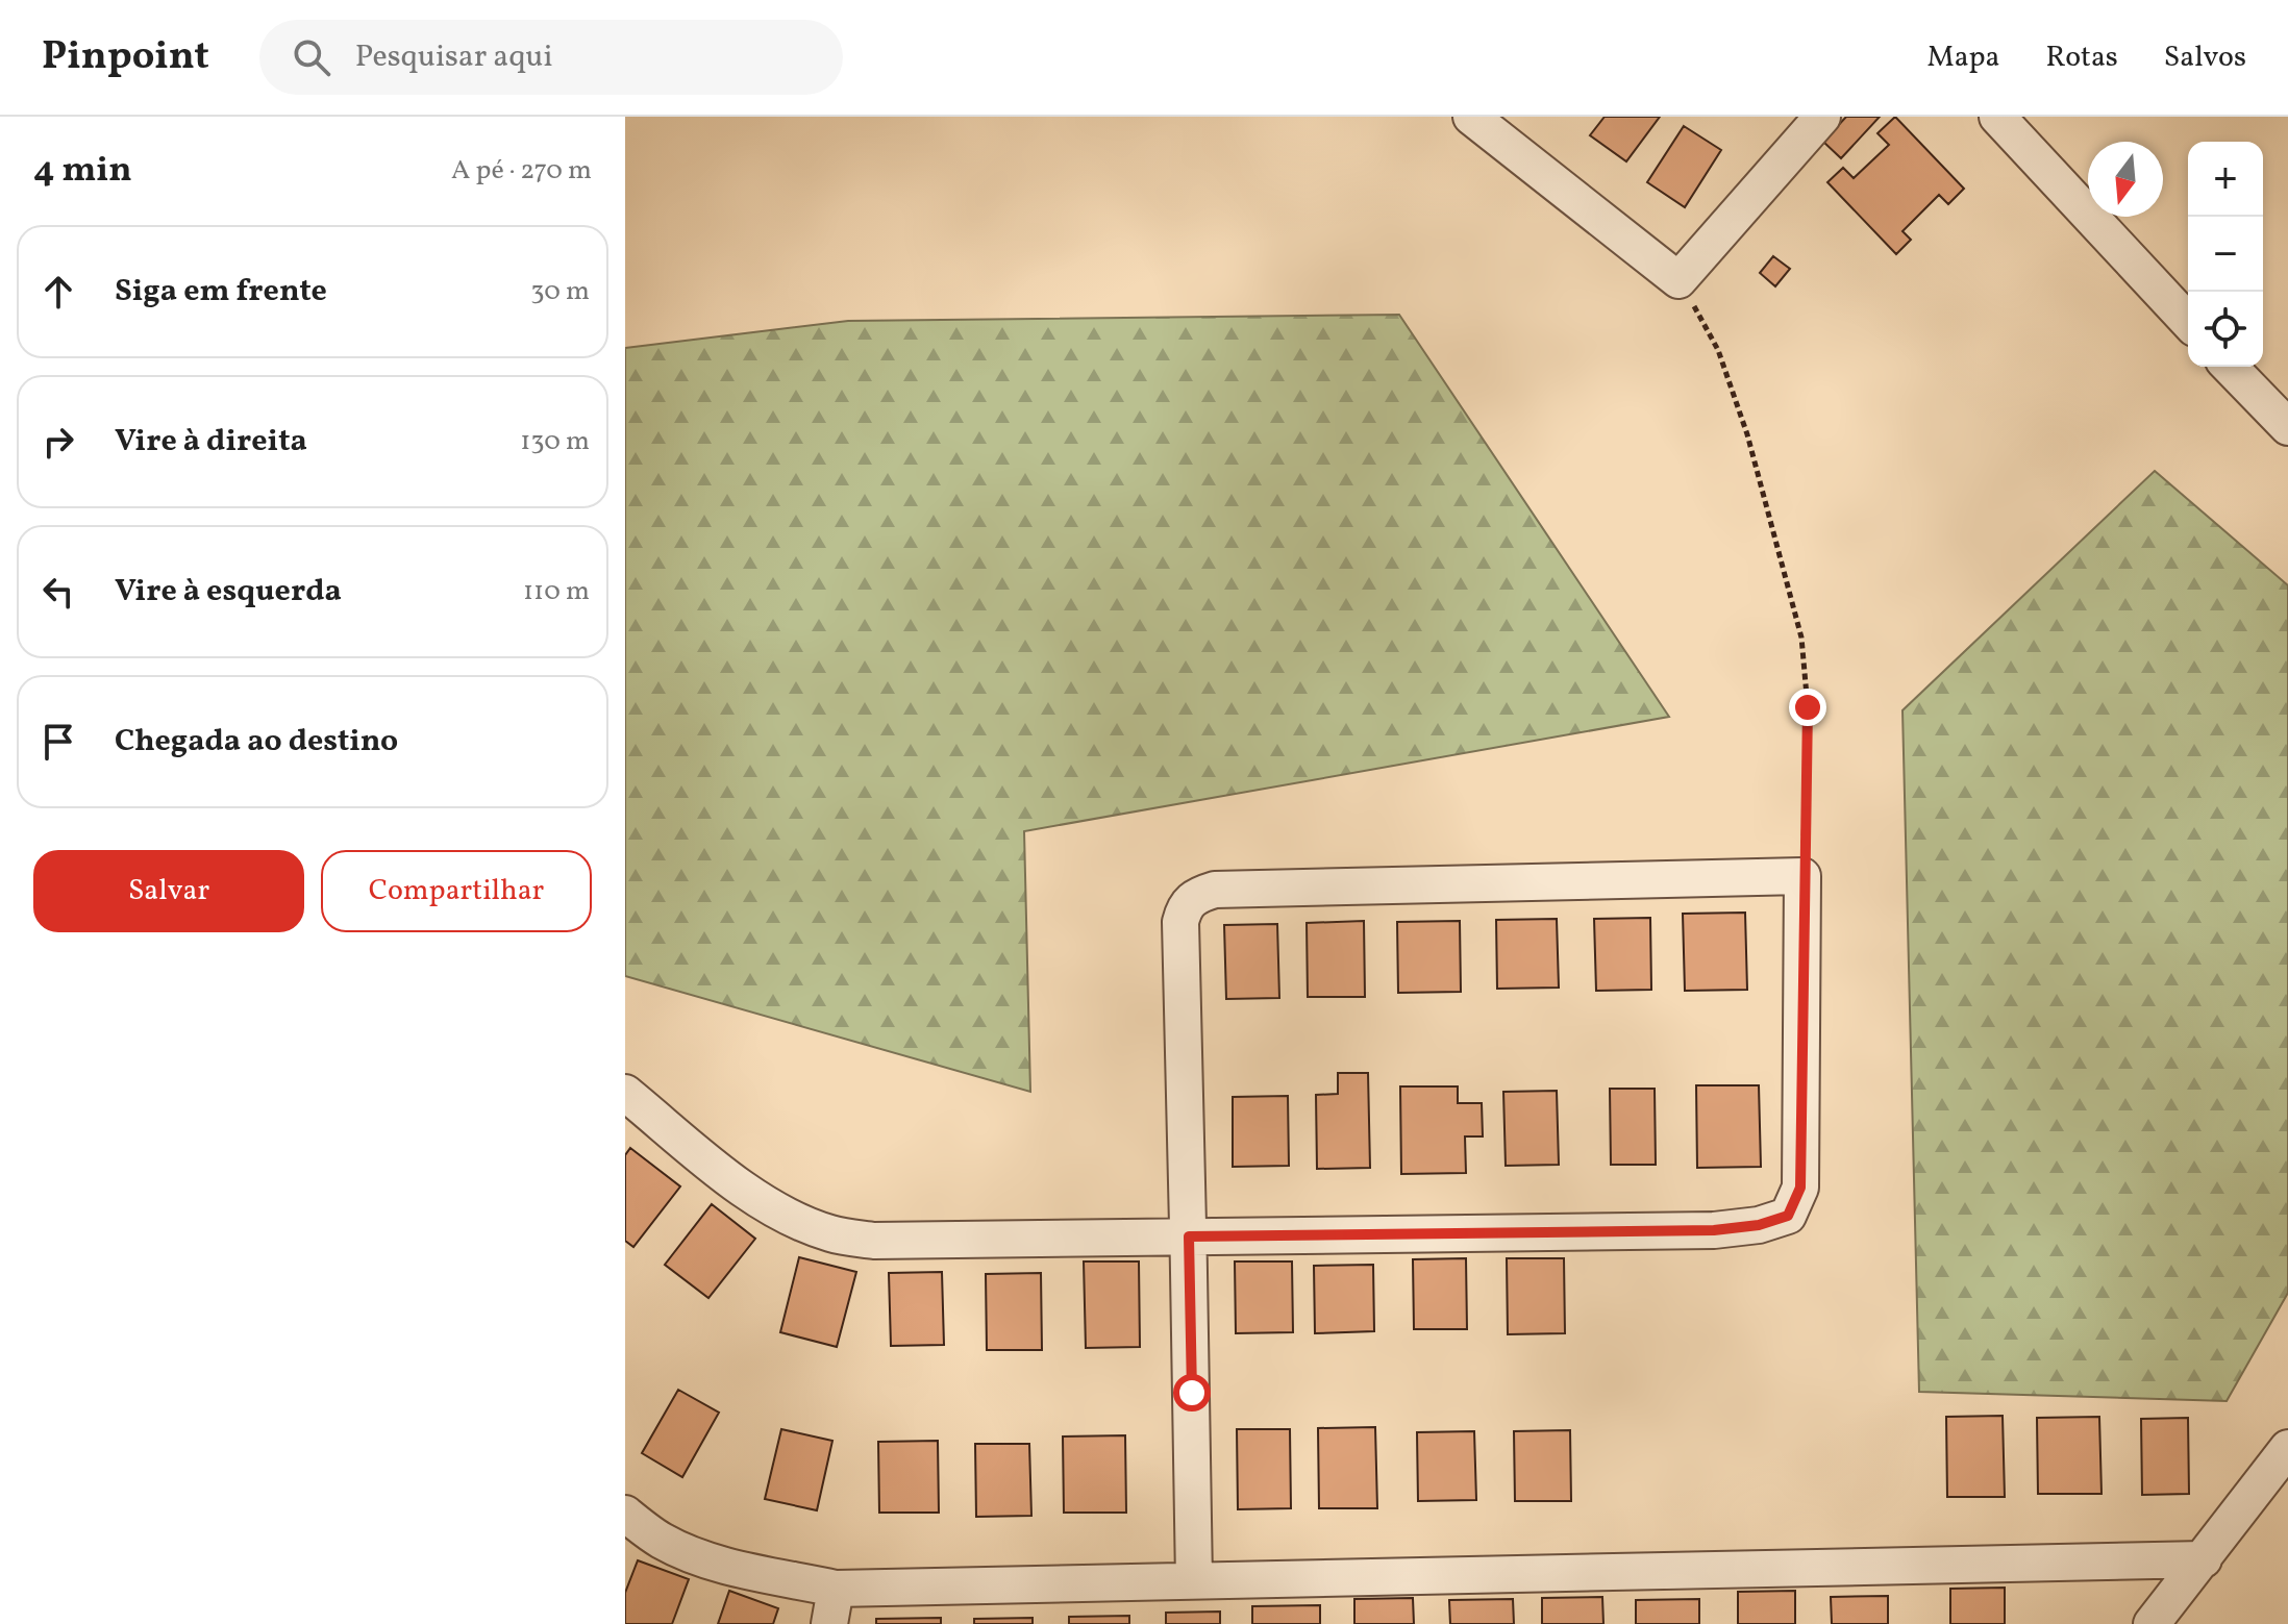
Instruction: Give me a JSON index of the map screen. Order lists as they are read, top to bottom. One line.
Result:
{"north":"bottom","page":{"header":"Pinpoint","search":"Pesquisar aqui","nav":["Mapa","Rotas","Salvos"],"heading":["4 min","A pé · 270 m"],"map_buttons":["+","−"],"list":[["Siga em frente","30 m"],["Vire à direita","130 m"],["Vire à esquerda","110 m"],"Chegada ao destino"],"buttons":["Salvar","Compartilhar"]}}
